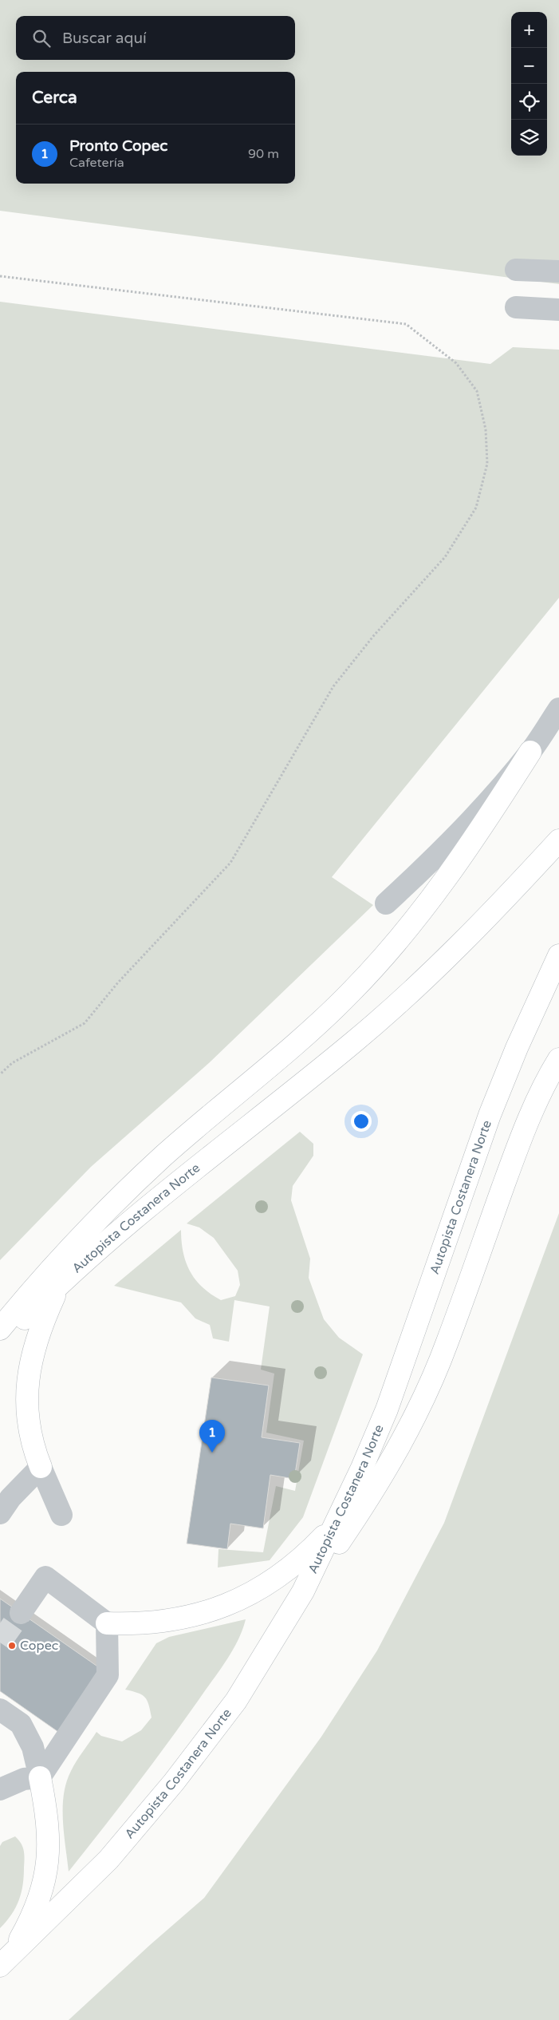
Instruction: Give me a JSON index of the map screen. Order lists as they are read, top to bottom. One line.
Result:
{"streets":{"highway":["Autopista Costanera Norte"]},"places":["Copec"],"page":{"map_buttons":["+","−"],"search":"Buscar aquí","heading":"Cerca","list":[{"mark":"1","name":"Pronto Copec","note":"Cafetería","value":"90 m"}],"pins":"1"}}
